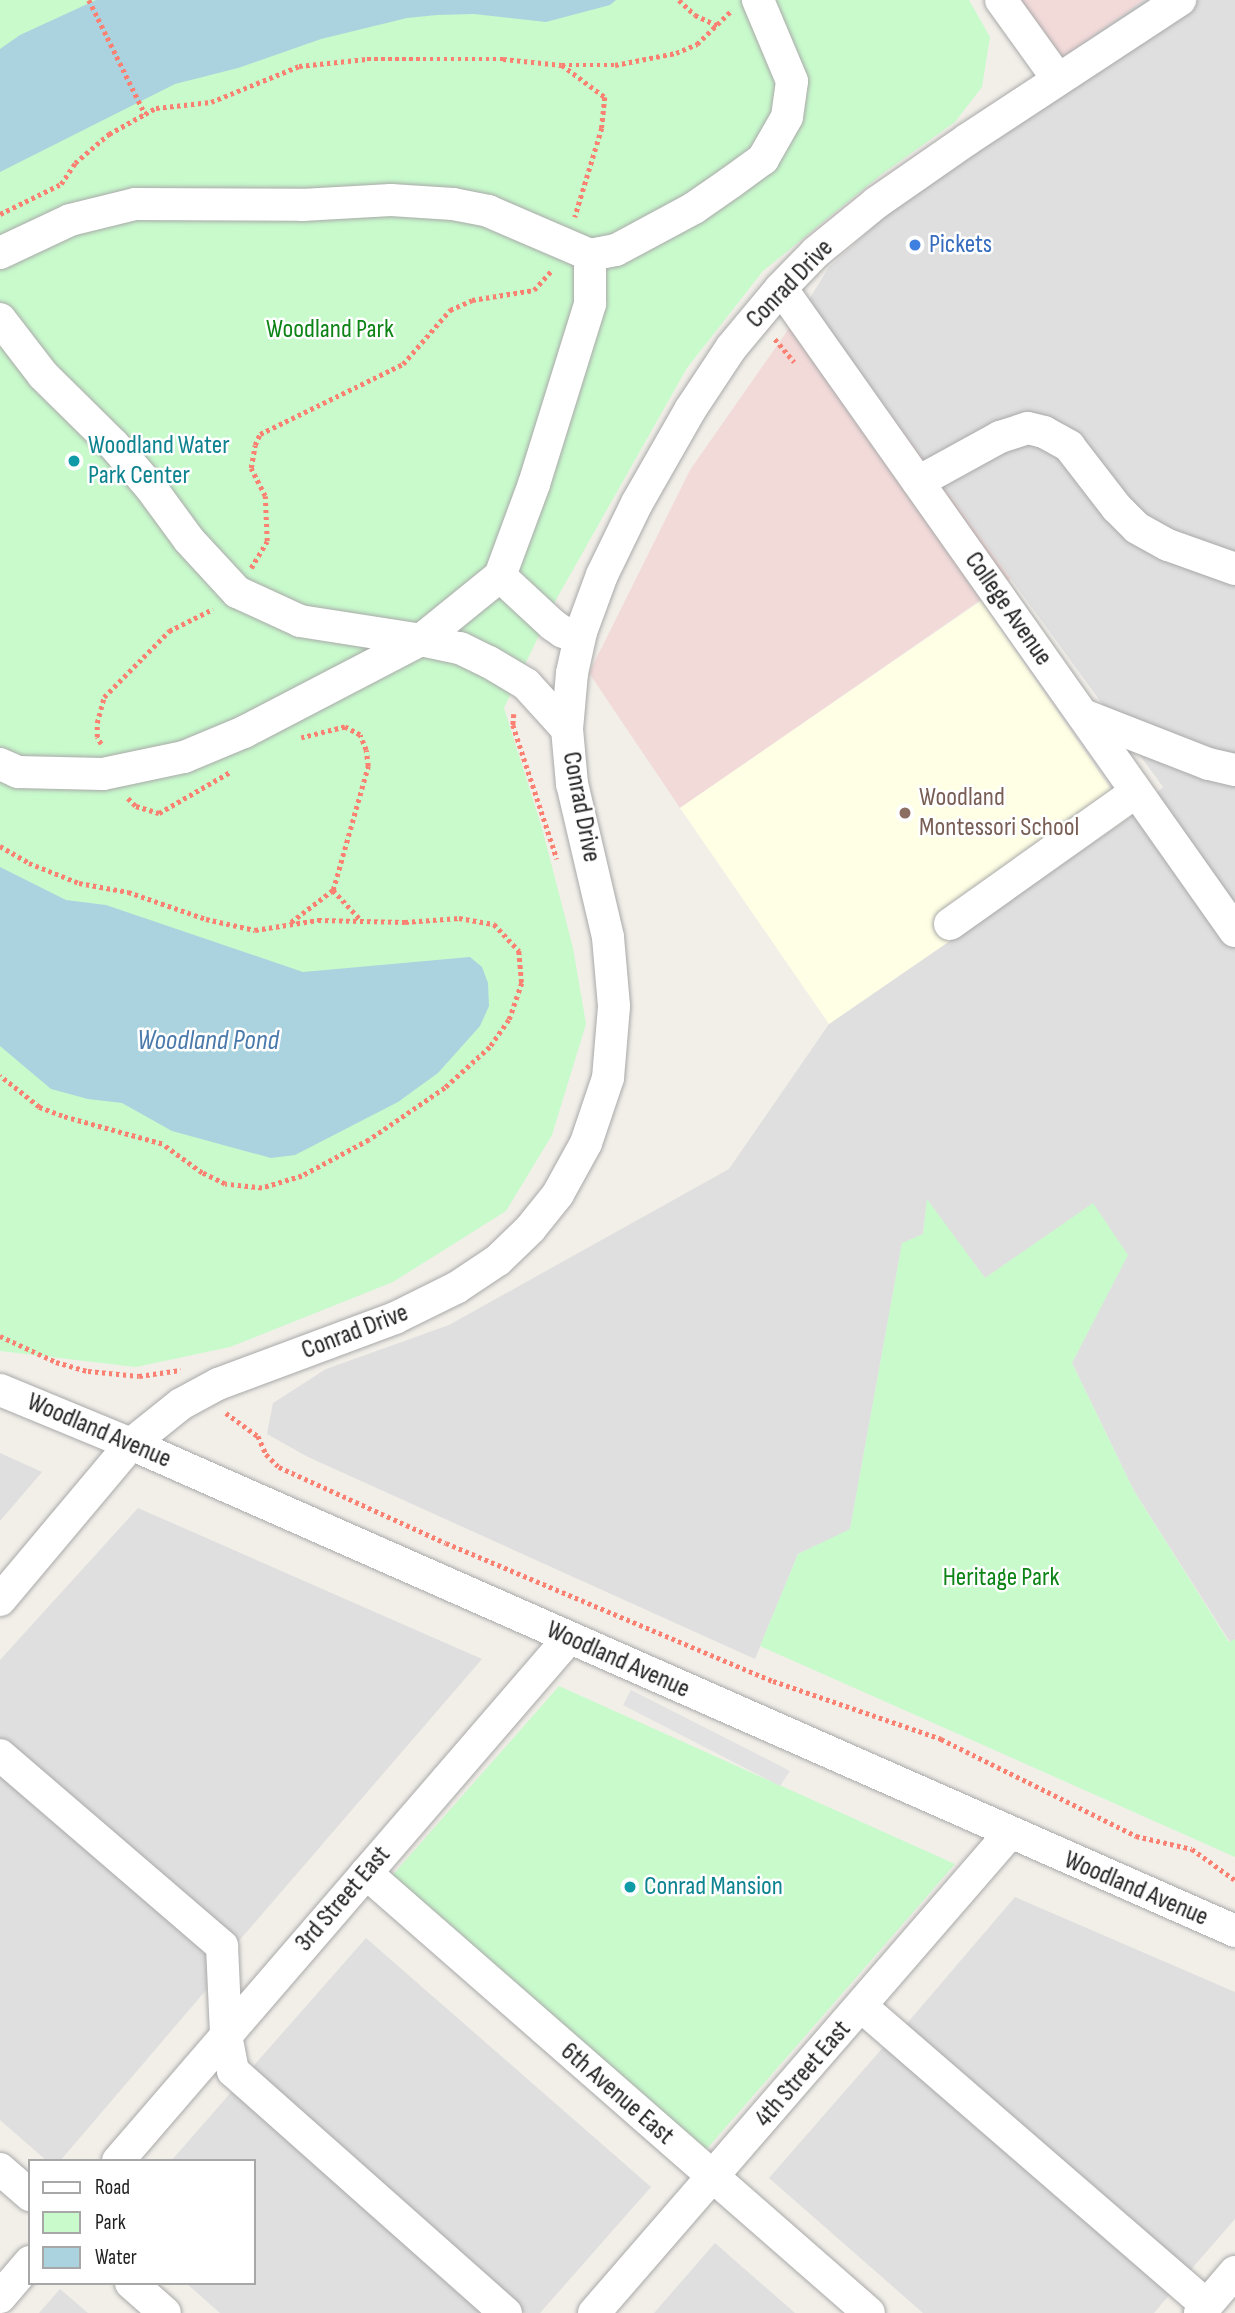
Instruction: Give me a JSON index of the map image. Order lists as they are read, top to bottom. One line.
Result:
{"streets":{"street":["Conrad Drive","College Avenue","Woodland Avenue","3rd Street East","4th Street East","6th Avenue East"]},"crossings":[["Conrad Drive","College Avenue"],["Conrad Drive","Woodland Avenue"],["Woodland Avenue","3rd Street East"],["Woodland Avenue","4th Street East"],["3rd Street East","6th Avenue East"],["4th Street East","6th Avenue East"]],"water":["Woodland Pond"],"parks":["Woodland Park","Heritage Park"],"places":["Pickets","Woodland Water Park Center","Woodland Montessori School","Conrad Mansion"],"legend":["Road","Park","Water"]}
